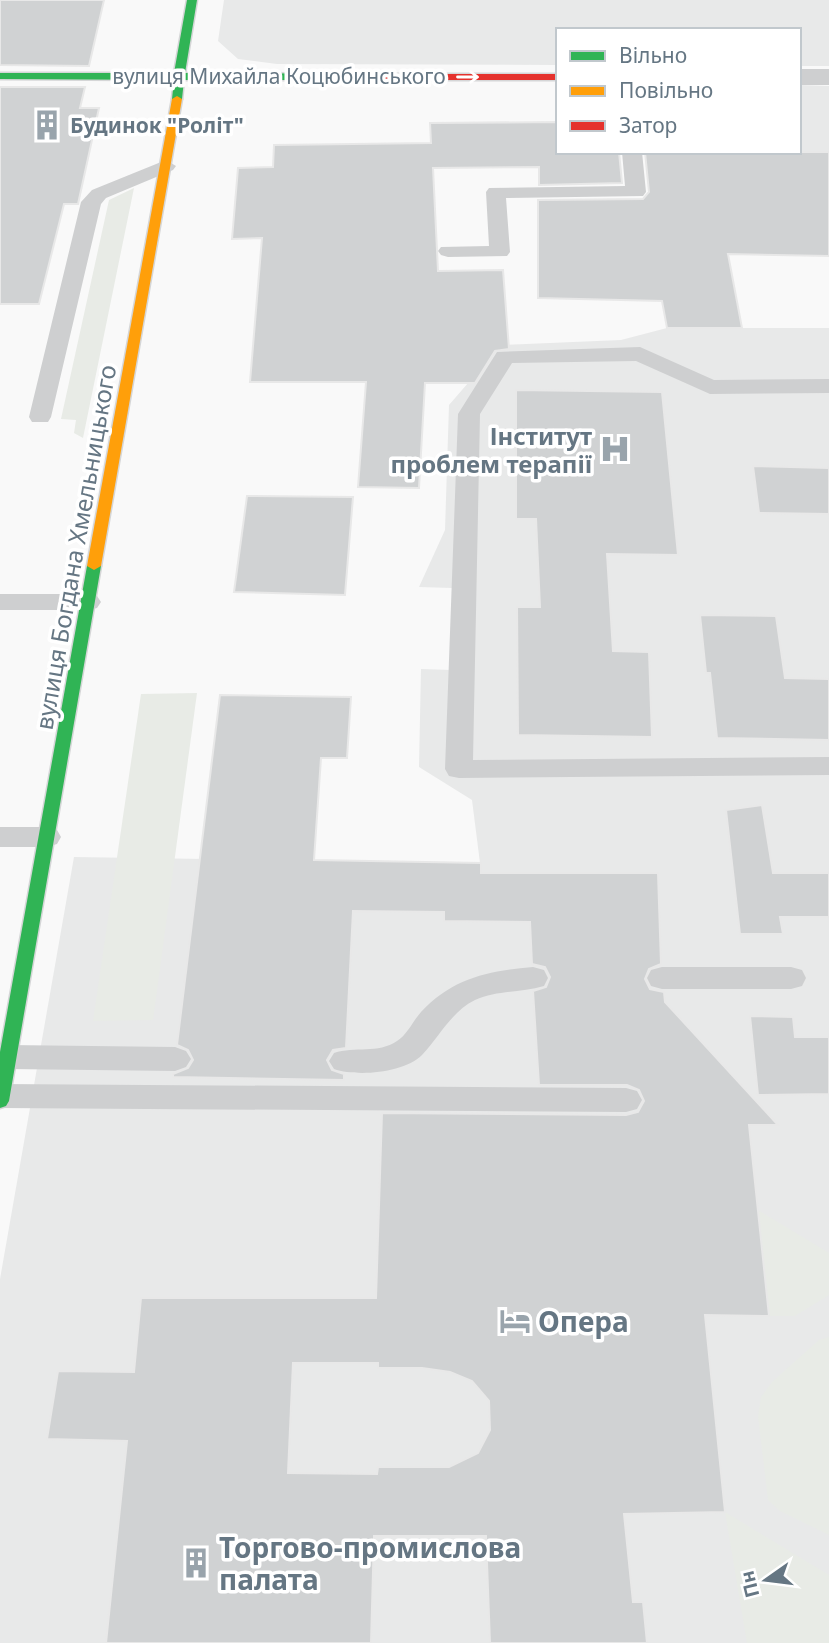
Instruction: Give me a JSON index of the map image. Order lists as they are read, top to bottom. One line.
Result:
{"streets":{"street":["вулиця Михайла Коцюбинського","вулиця Богдана Хмельницького"]},"crossings":[["вулиця Михайла Коцюбинського","вулиця Богдана Хмельницького"]],"one_way":["вулиця Михайла Коцюбинського"],"places":{"building":["Будинок \"Роліт\"","Торгово-промислова палата"],"hospital":["Інститут проблем терапії"],"hotel":["Опера"]},"legend":["Вільно","Повільно","Затор"],"north":"left"}
